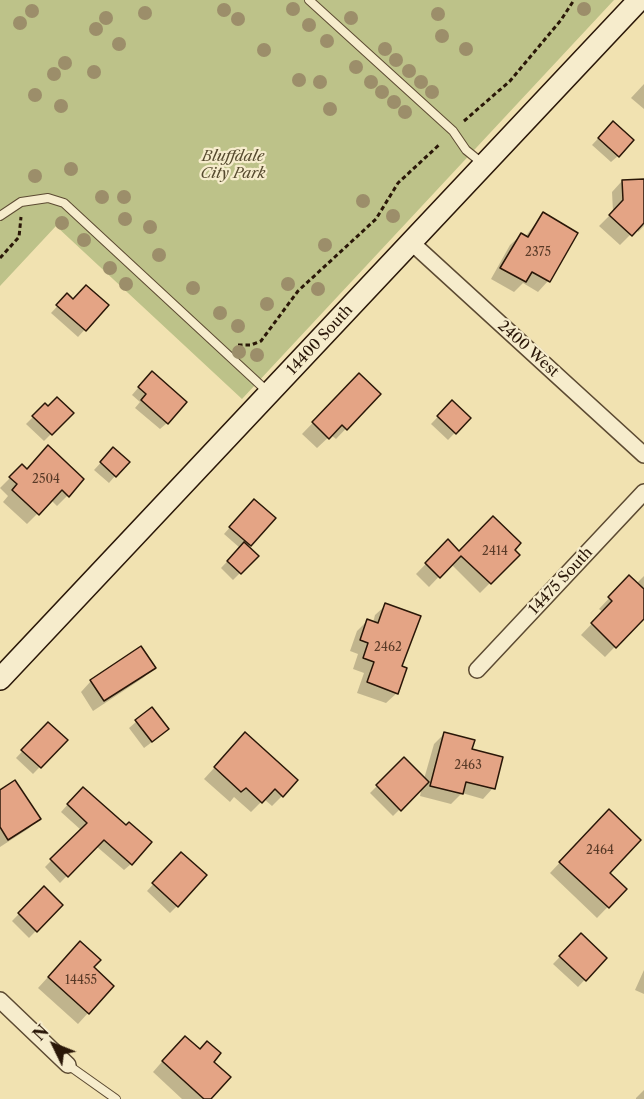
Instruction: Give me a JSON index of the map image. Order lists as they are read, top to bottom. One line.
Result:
{"streets":{"main road":["14400 South"],"street":["2400 West","14475 South"]},"crossings":[["14400 South","2400 West"]],"parks":["Bluffdale City Park"],"house_numbers":["2375","2504","2414","2462","2463","2464","14455"],"north":"top left"}
